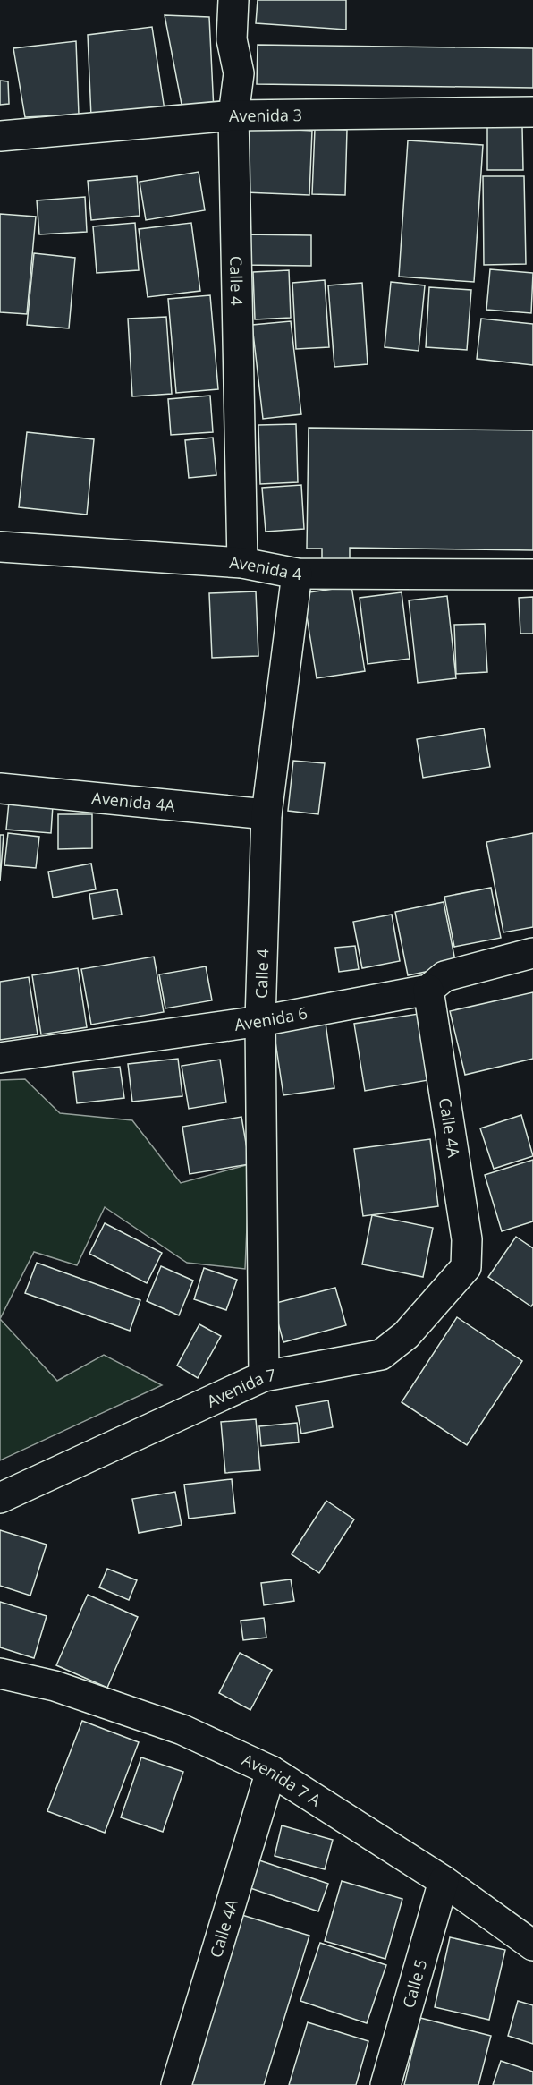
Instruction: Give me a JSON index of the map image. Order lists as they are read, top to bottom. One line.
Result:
{"streets":{"street":["Avenida 3","Calle 4","Avenida 4","Avenida 4A","Avenida 6","Calle 4A","Avenida 7","Avenida 7 A","Calle 5"]},"crossings":[["Avenida 3","Calle 4"],["Calle 4","Avenida 4"],["Calle 4","Avenida 4A"],["Calle 4","Avenida 6"],["Calle 4","Avenida 7"],["Avenida 6","Calle 4A"],["Calle 4A","Avenida 7"],["Calle 4A","Avenida 7 A"],["Avenida 7 A","Calle 5"]]}
